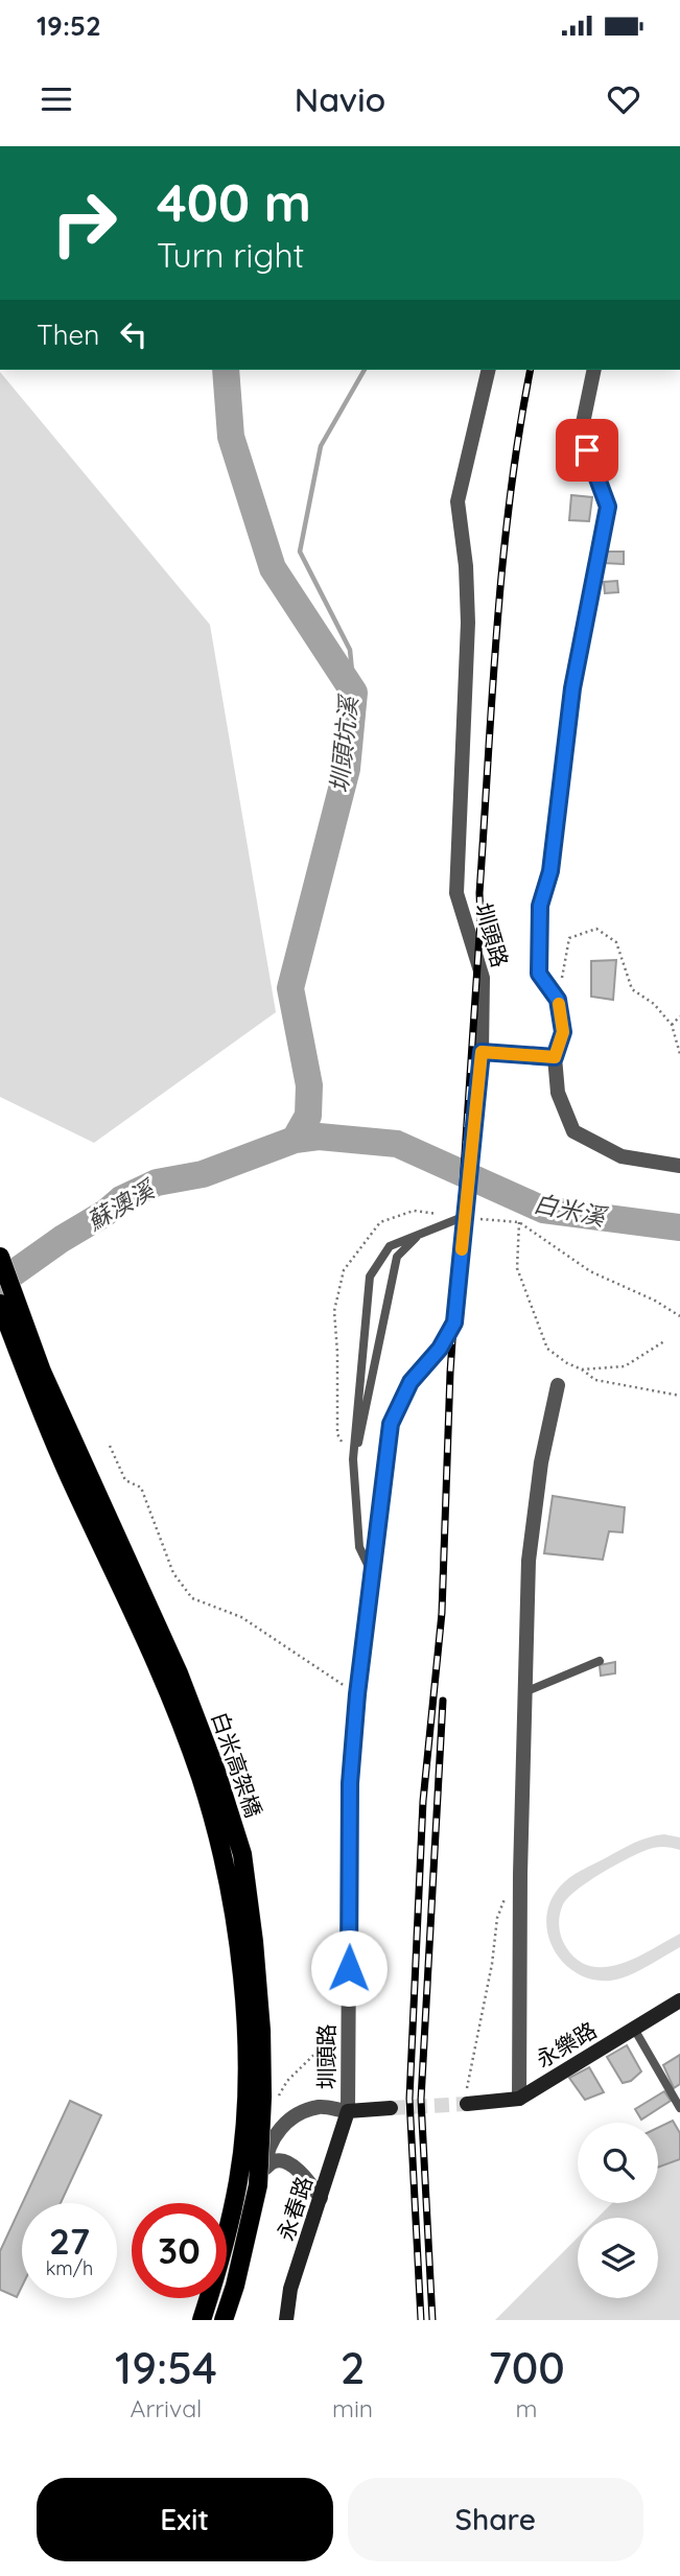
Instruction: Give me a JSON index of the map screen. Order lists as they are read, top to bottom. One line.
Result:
{"streets":{"main road":["白米高架橋"],"street":["圳頭路","永樂路","永春路"]},"crossings":[["圳頭路","永春路"]],"water":["圳頭坑溪","蘇澳溪","白米溪"],"page":{"status":"19:52","header":"Navio","turn":["400 m","Turn right"],"then":"Then","speed":"27 km/h","limit":"30","eta":["19:54","Arrival","2","min","700","m"],"buttons":["Exit","Share"]}}
